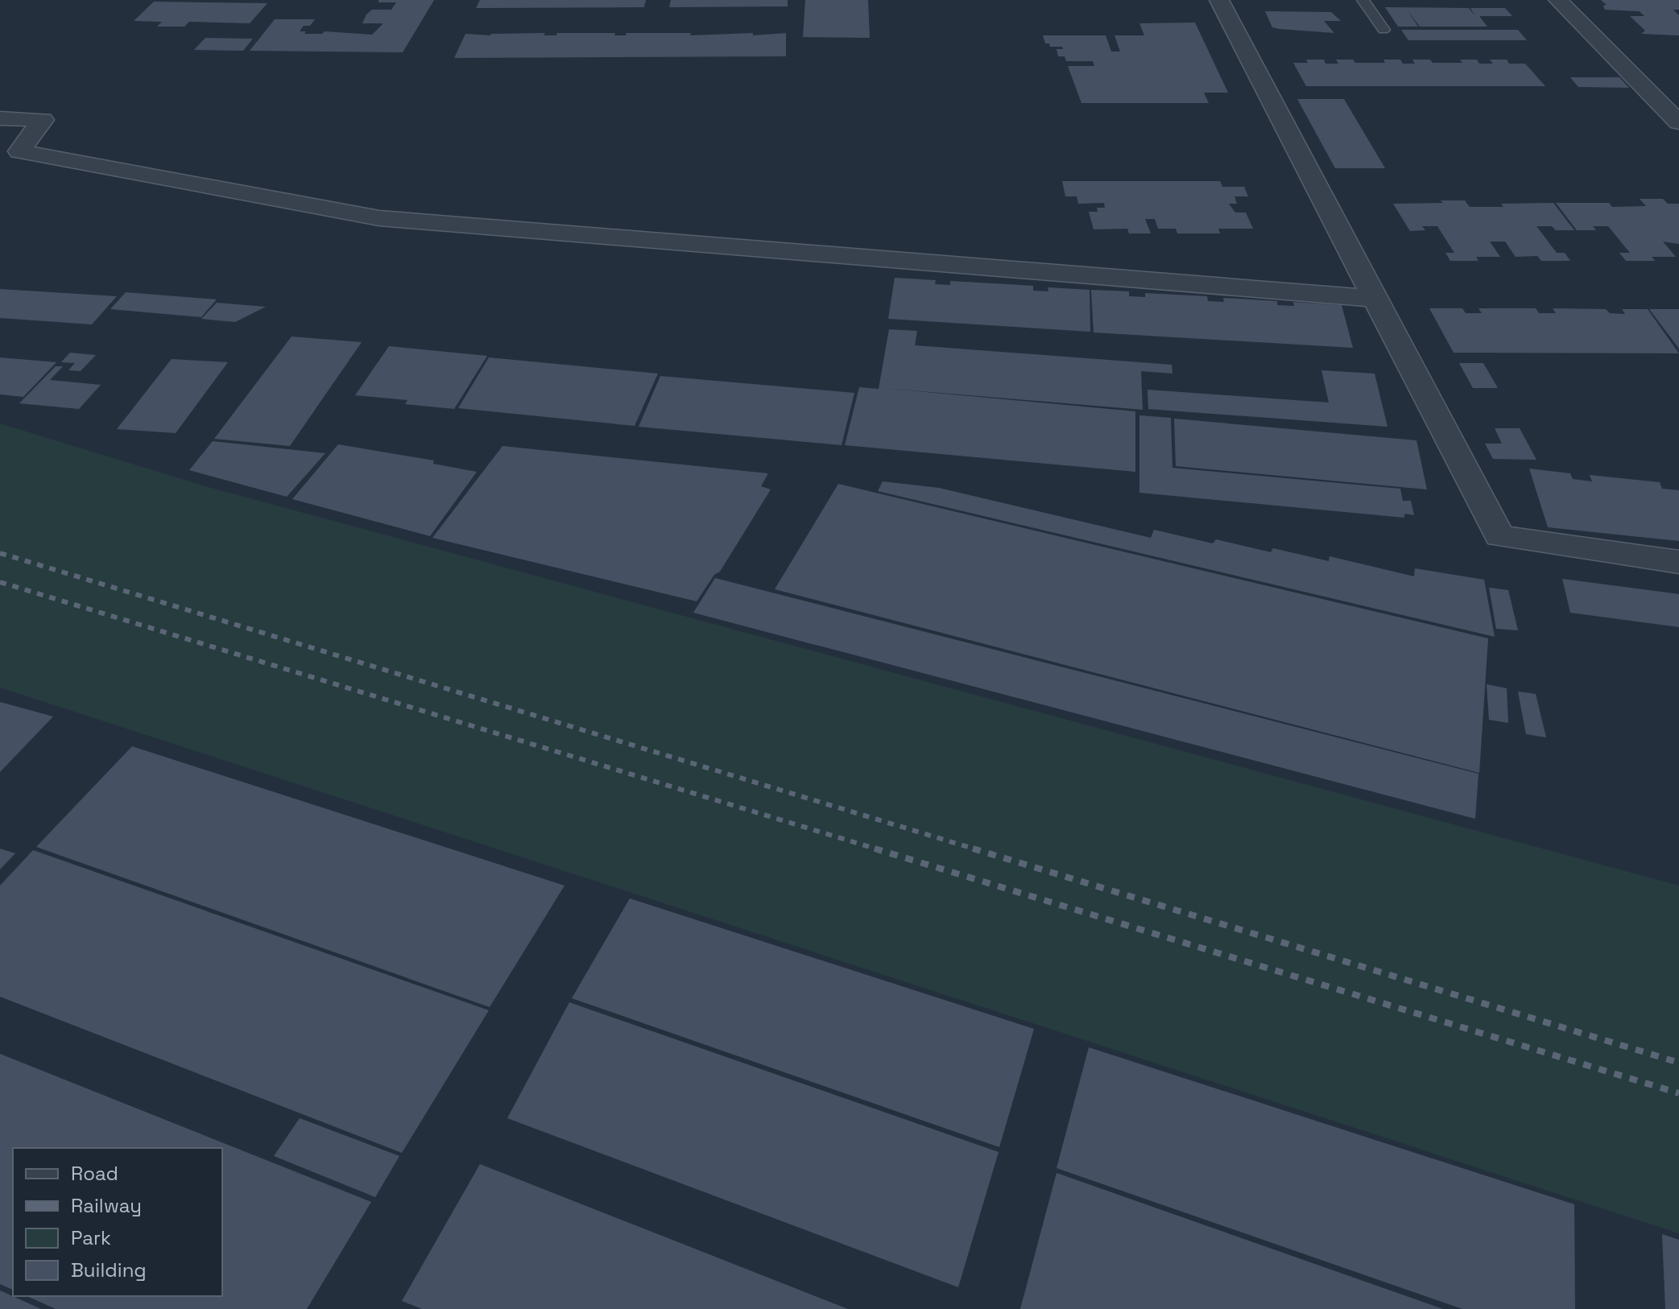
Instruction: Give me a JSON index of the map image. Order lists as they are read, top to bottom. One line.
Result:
{"legend":["Road","Railway","Park","Building"]}
